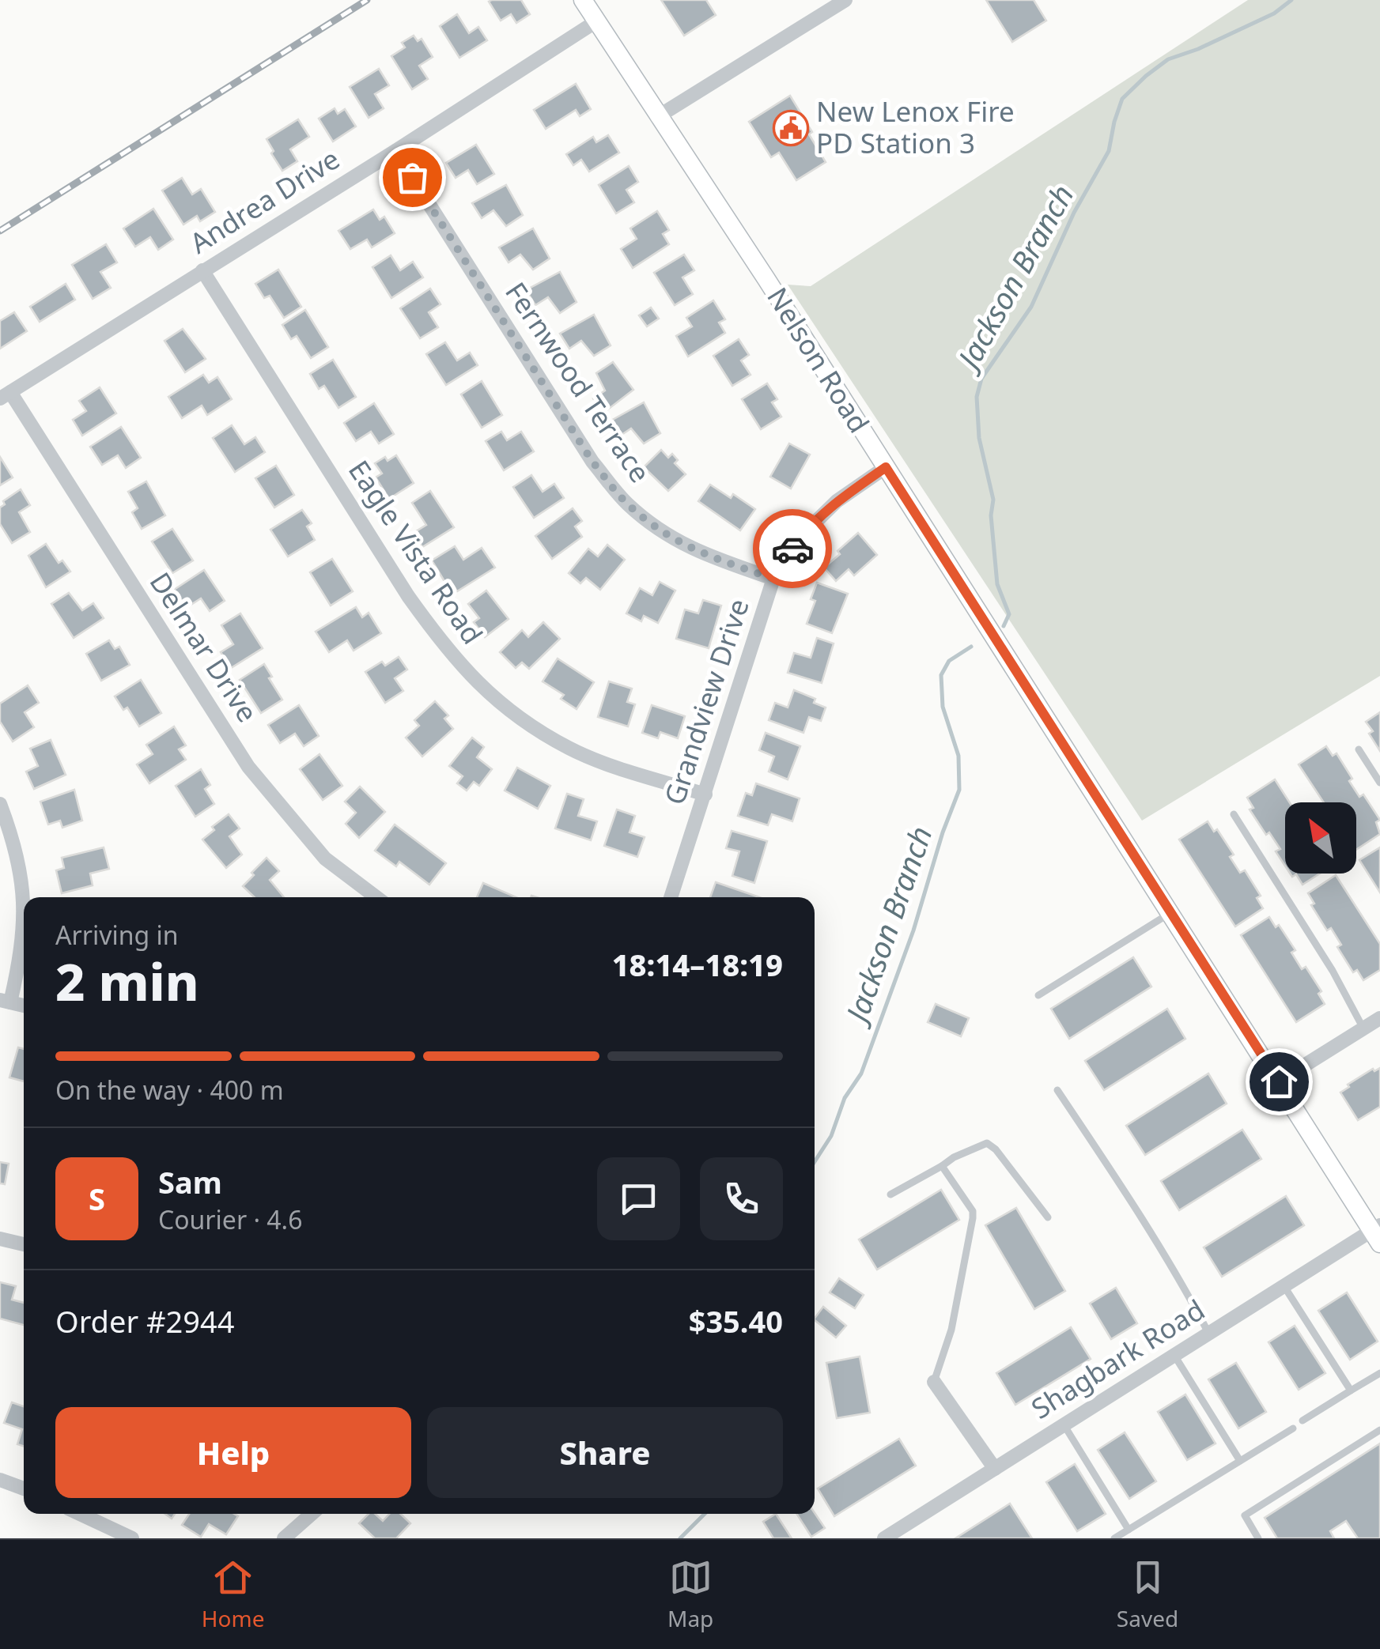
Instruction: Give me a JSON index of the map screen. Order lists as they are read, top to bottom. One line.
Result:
{"streets":{"street":["Andrea Drive","Nelson Road","Fernwood Terrace","Eagle Vista Road","Delmar Drive","Grandview Drive","Shagbark Road"]},"crossings":[["Andrea Drive","Nelson Road"],["Andrea Drive","Fernwood Terrace"],["Andrea Drive","Eagle Vista Road"],["Andrea Drive","Delmar Drive"],["Nelson Road","Grandview Drive"],["Nelson Road","Shagbark Road"],["Fernwood Terrace","Grandview Drive"],["Eagle Vista Road","Grandview Drive"]],"water":["Jackson Branch"],"places":{"public building":["New Lenox Fire PD Station 3"]},"north":"top left","page":{"heading":["2 min","Arriving in","18:14–18:19"],"panel":["Sam","Courier · 4.6","Order #2944","$35.40"],"bar":"On the way · 400 m","round":"S","buttons":["Help","Share"],"tabs":["Home","Map","Saved"]}}
